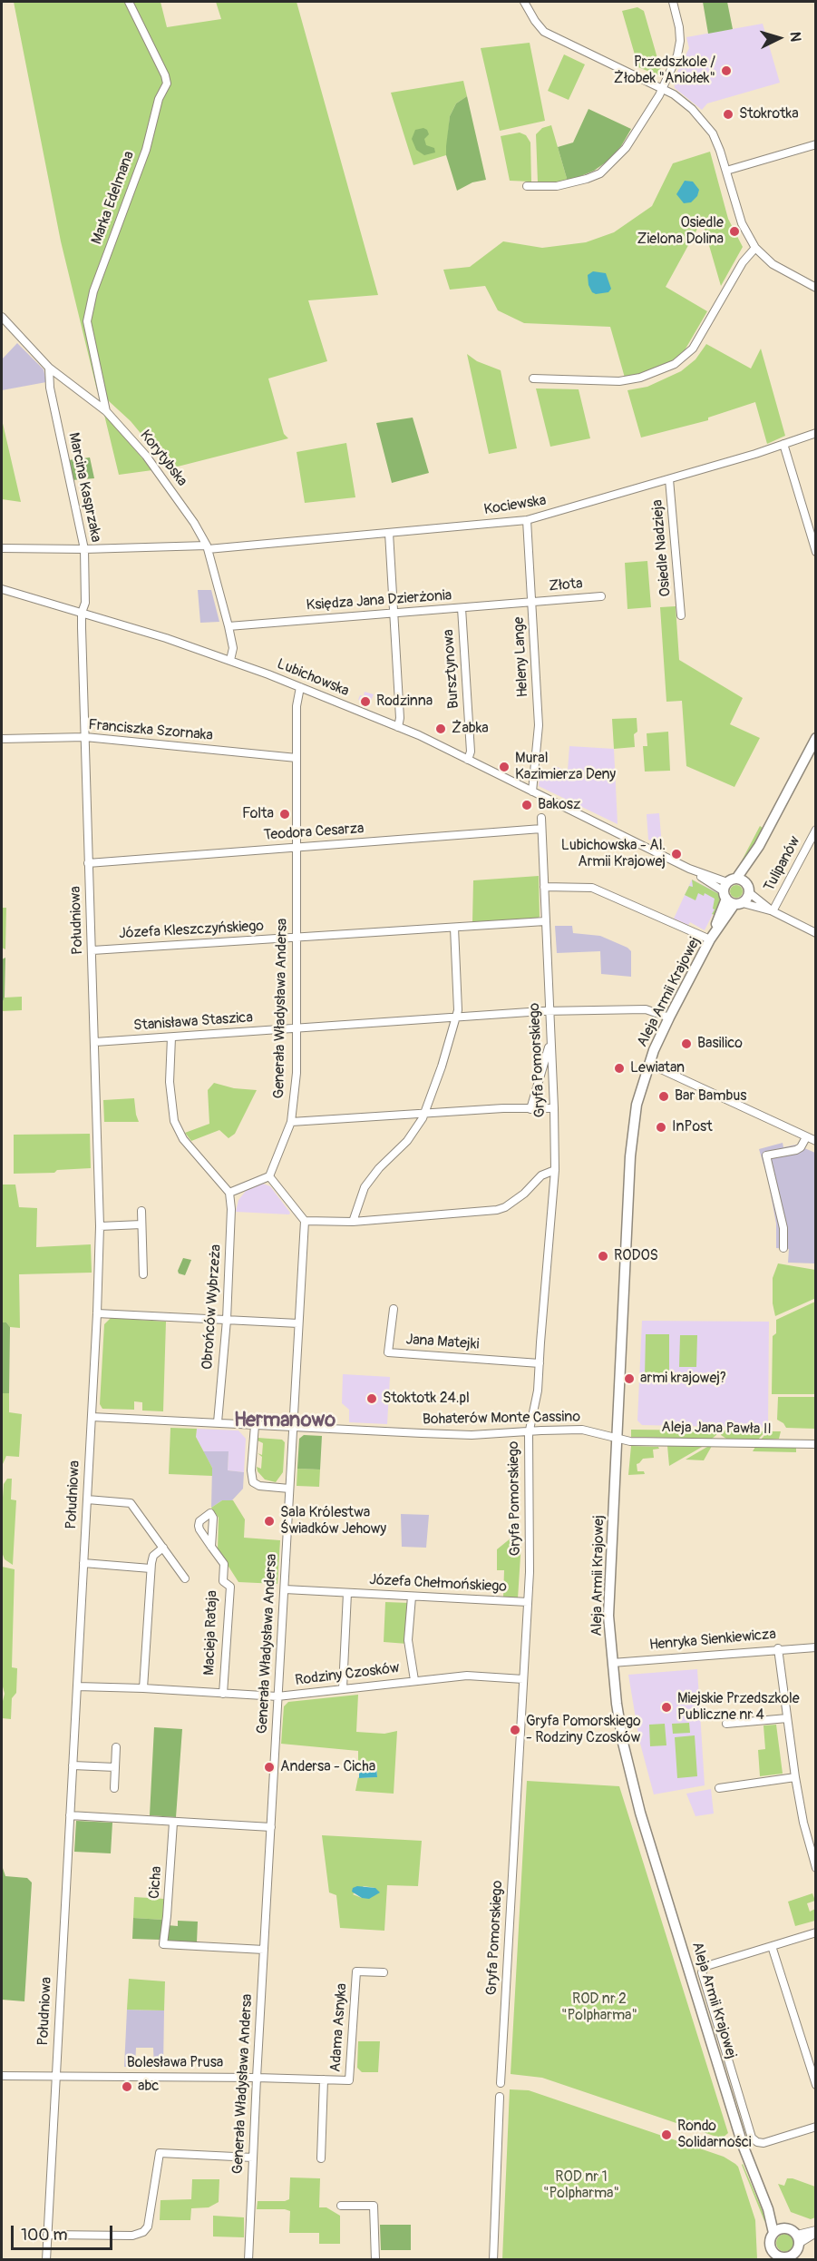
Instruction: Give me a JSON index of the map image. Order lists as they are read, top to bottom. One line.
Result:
{"streets":{"main road":["Aleja Armii Krajowej"],"street":["Marka Edelmana","Korytybska","Marcina Kasprzaka","Kociewska","Osiedle Nadzieja","Złota","Księdza Jana Dzierżonia","Heleny Lange","Bursztynowa","Lubichowska","Franciszka Szornaka","Teodora Cesarza","Tulipanów","Południowa","Józefa Kleszczyńskiego","Generała Władysława Andersa","Stanisława Staszica","Gryfa Pomorskiego","Obrońców Wybrzeża","Jana Matejki","Bohaterów Monte Cassino","Aleja Jana Pawła II","Józefa Chełmońskiego","Macieja Rataja","Henryka Sienkiewicza","Rodziny Czosków","Cicha","Adama Asnyka","Bolesława Prusa"]},"crossings":[["Marka Edelmana","Korytybska"],["Korytybska","Marcina Kasprzaka"],["Korytybska","Kociewska"],["Korytybska","Księdza Jana Dzierżonia"],["Korytybska","Lubichowska"],["Marcina Kasprzaka","Kociewska"],["Marcina Kasprzaka","Lubichowska"],["Marcina Kasprzaka","Południowa"],["Kociewska","Osiedle Nadzieja"],["Kociewska","Heleny Lange"],["Złota","Księdza Jana Dzierżonia"],["Złota","Heleny Lange"],["Księdza Jana Dzierżonia","Heleny Lange"],["Księdza Jana Dzierżonia","Bursztynowa"],["Heleny Lange","Lubichowska"],["Bursztynowa","Lubichowska"],["Lubichowska","Tulipanów"],["Lubichowska","Południowa"],["Lubichowska","Aleja Armii Krajowej"],["Lubichowska","Generała Władysława Andersa"],["Franciszka Szornaka","Południowa"],["Franciszka Szornaka","Generała Władysława Andersa"],["Teodora Cesarza","Południowa"],["Teodora Cesarza","Generała Władysława Andersa"],["Teodora Cesarza","Gryfa Pomorskiego"],["Południowa","Józefa Kleszczyńskiego"],["Południowa","Stanisława Staszica"],["Południowa","Bohaterów Monte Cassino"],["Południowa","Rodziny Czosków"],["Południowa","Bolesława Prusa"],["Józefa Kleszczyńskiego","Generała Władysława Andersa"],["Józefa Kleszczyńskiego","Gryfa Pomorskiego"],["Aleja Armii Krajowej","Stanisława Staszica"],["Aleja Armii Krajowej","Bohaterów Monte Cassino"],["Aleja Armii Krajowej","Aleja Jana Pawła II"],["Aleja Armii Krajowej","Henryka Sienkiewicza"],["Generała Władysława Andersa","Stanisława Staszica"],["Generała Władysława Andersa","Bohaterów Monte Cassino"],["Generała Władysława Andersa","Józefa Chełmońskiego"],["Generała Władysława Andersa","Rodziny Czosków"],["Generała Władysława Andersa","Cicha"],["Generała Władysława Andersa","Bolesława Prusa"],["Stanisława Staszica","Gryfa Pomorskiego"],["Gryfa Pomorskiego","Jana Matejki"],["Gryfa Pomorskiego","Bohaterów Monte Cassino"],["Gryfa Pomorskiego","Józefa Chełmońskiego"],["Gryfa Pomorskiego","Rodziny Czosków"],["Obrońców Wybrzeża","Bohaterów Monte Cassino"],["Bohaterów Monte Cassino","Aleja Jana Pawła II"],["Józefa Chełmońskiego","Rodziny Czosków"],["Macieja Rataja","Rodziny Czosków"],["Adama Asnyka","Bolesława Prusa"]],"districts":["Hermanowo"],"parks":["ROD nr 2 \"Polpharma\"","ROD nr 1 \"Polpharma\""],"places":["Przedszkole / Żłobek \"Aniołek\"","Stokrotka","Osiedle Zielona Dolina","Rodzinna","Żabka","Mural Kazimierza Deny","Bakosz","Folta","Lubichowska - Al. Armii Krajowej","Basilico","Lewiatan","Bar Bambus","InPost","RODOS","armi krajowej?","Stoktotk 24.pl","Sala Królestwa Świadków Jehowy","Miejskie Przedszkole Publiczne nr 4","Gryfa Pomorskiego - Rodziny Czosków","Andersa - Cicha","abc","Rondo Solidarności"],"scale_bar":"100 m","north":"right"}
